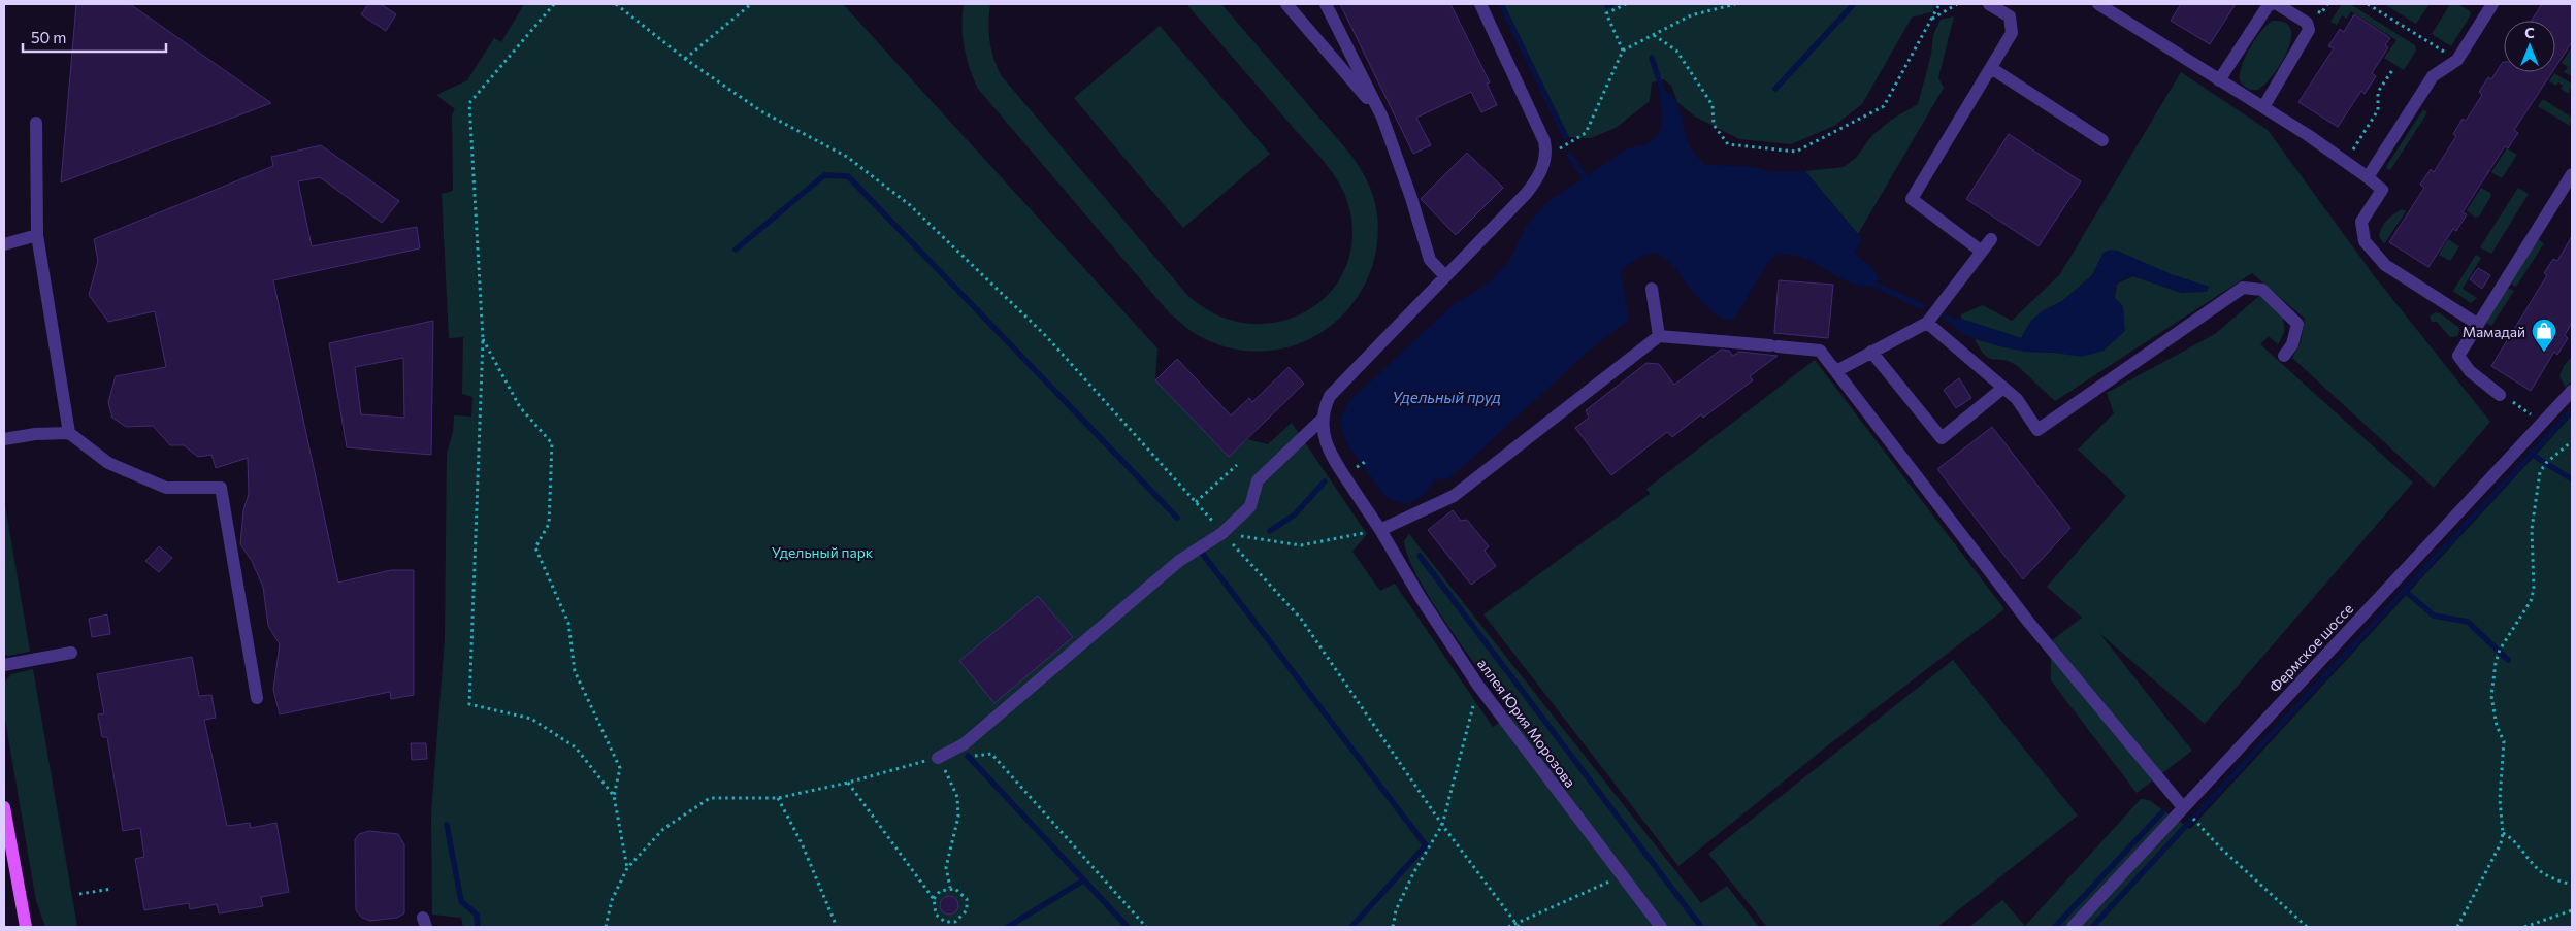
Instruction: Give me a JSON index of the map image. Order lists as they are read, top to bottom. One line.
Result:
{"streets":{"street":["Фермское шоссе","аллея Юрия Морозова"]},"water":["Удельный пруд"],"parks":["Удельный парк"],"places":{"shop":["Мамадай"]},"scale_bar":"50 m","north":"top"}
